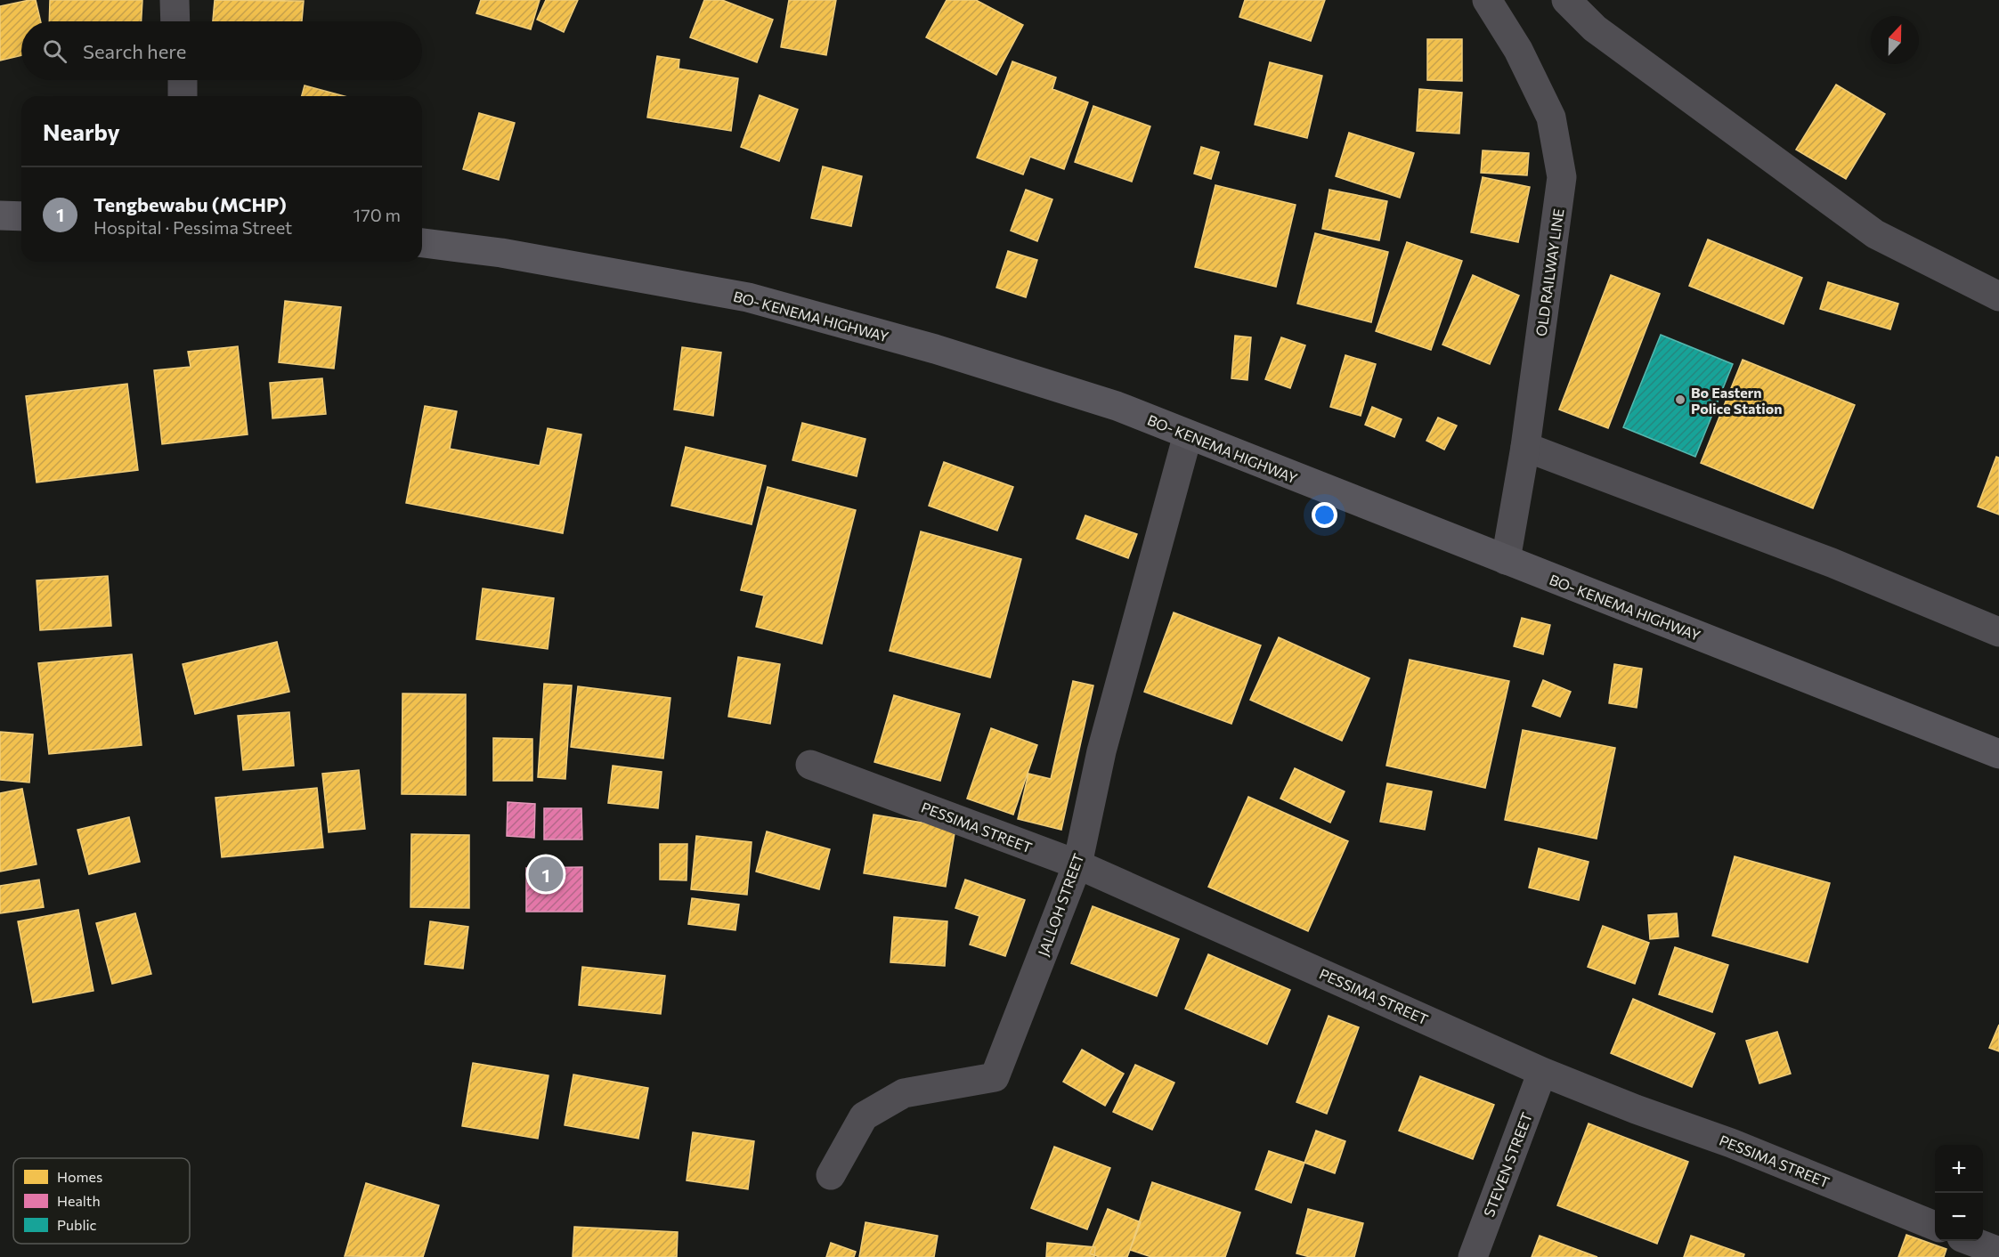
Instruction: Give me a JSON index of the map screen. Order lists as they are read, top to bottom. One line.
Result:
{"streets":{"highway":["BO- KENEMA HIGHWAY"],"street":["OLD RAILWAY LINE","PESSIMA STREET","JALLOH STREET","STEVEN STREET"]},"crossings":[["OLD RAILWAY LINE","BO- KENEMA HIGHWAY"],["BO- KENEMA HIGHWAY","JALLOH STREET"],["PESSIMA STREET","JALLOH STREET"],["PESSIMA STREET","STEVEN STREET"]],"places":["Bo Eastern Police Station"],"legend":["Homes","Health","Public"],"north":"top","page":{"search":"Search here","heading":"Nearby","list":[{"mark":"1","name":"Tengbewabu (MCHP)","note":"Hospital · Pessima Street","value":"170 m"}],"pins":"1","map_buttons":["+","−"]}}
